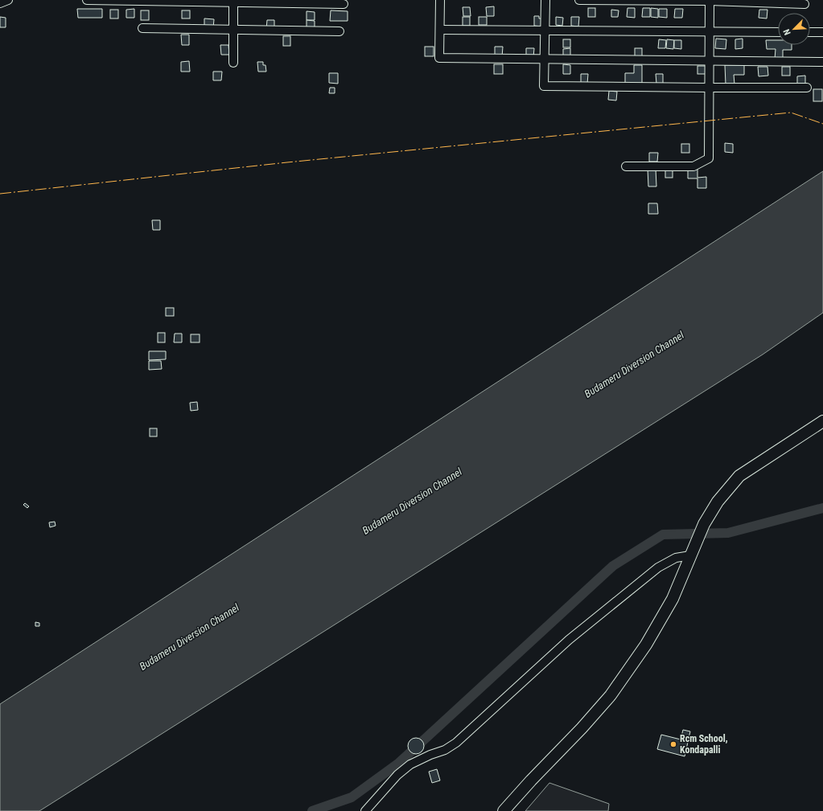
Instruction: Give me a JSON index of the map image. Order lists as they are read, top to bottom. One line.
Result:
{"water":["Budameru Diversion Channel"],"places":["Rcm School, Kondapalli"],"north":"bottom left"}
